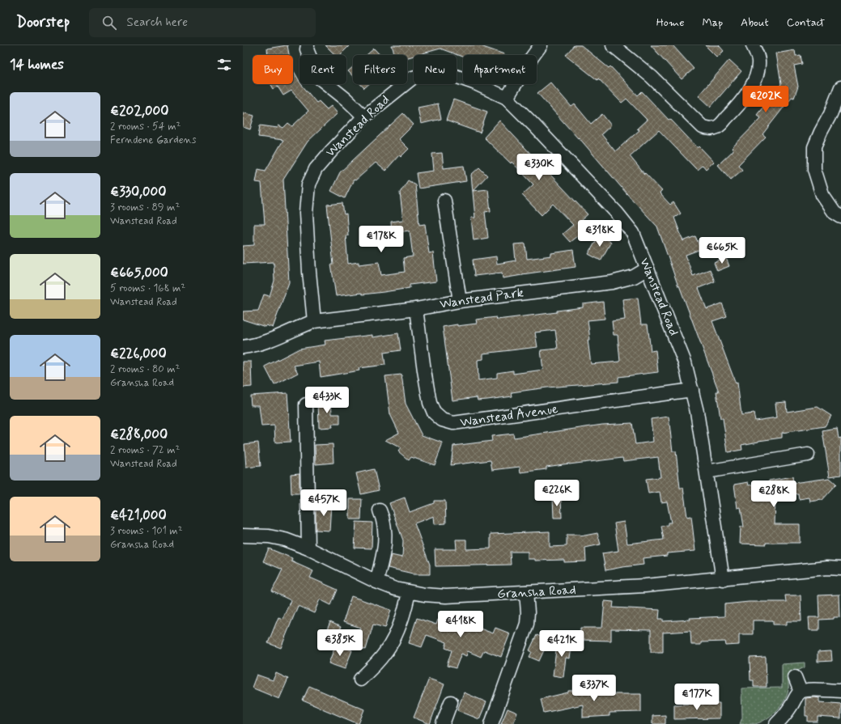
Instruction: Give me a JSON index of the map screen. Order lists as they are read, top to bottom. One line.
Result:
{"streets":{"street":["Wanstead Road","Wanstead Park","Wanstead Avenue","Gransha Road"]},"crossings":[["Wanstead Road","Wanstead Park"],["Wanstead Road","Wanstead Avenue"],["Wanstead Road","Gransha Road"],["Wanstead Park","Wanstead Avenue"]],"page":{"header":"Doorstep","search":"Search here","nav":["Home","Map","About","Contact"],"heading":"14 homes","chip":["Buy","Rent","Filters","New","Apartment"],"list":[{"name":"€202,000","note":"2 rooms · 54 m² · Ferndene Gardens"},{"name":"€330,000","note":"3 rooms · 89 m² · Wanstead Road"},{"name":"€665,000","note":"5 rooms · 168 m² · Wanstead Road"},{"name":"€226,000","note":"2 rooms · 80 m² · Gransha Road"},{"name":"€288,000","note":"2 rooms · 72 m² · Wanstead Road"},{"name":"€421,000","note":"3 rooms · 101 m² · Gransha Road"}],"price":["€202K","€330K","€318K","€178K","€665K","€433K","€226K","€288K","€457K","€418K","€385K","€421K","€337K","€177K"]}}
